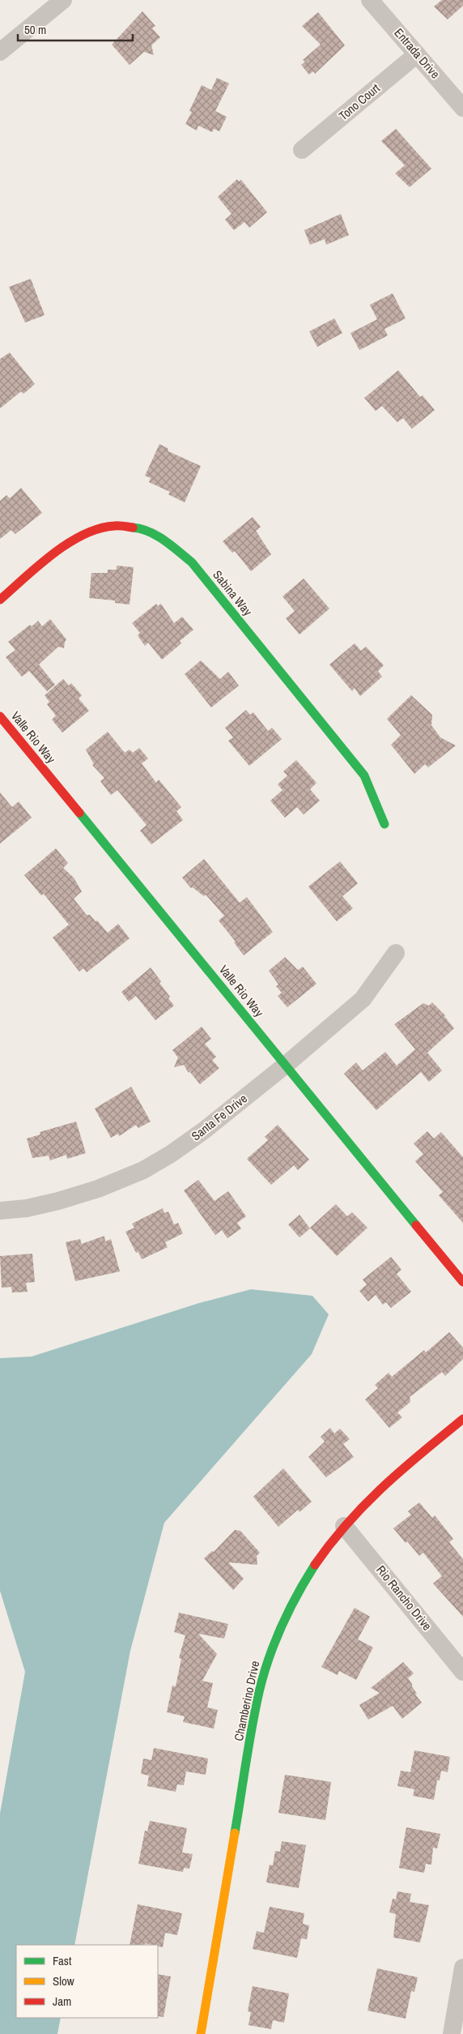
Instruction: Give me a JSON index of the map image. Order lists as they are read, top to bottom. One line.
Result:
{"streets":{"street":["Entrada Drive","Tono Court","Sabina Way","Valle Rio Way","Santa Fe Drive","Rio Rancho Drive","Chamberino Drive"]},"crossings":[["Entrada Drive","Tono Court"],["Valle Rio Way","Santa Fe Drive"],["Rio Rancho Drive","Chamberino Drive"]],"legend":["Fast","Slow","Jam"],"scale_bar":"50 m"}
